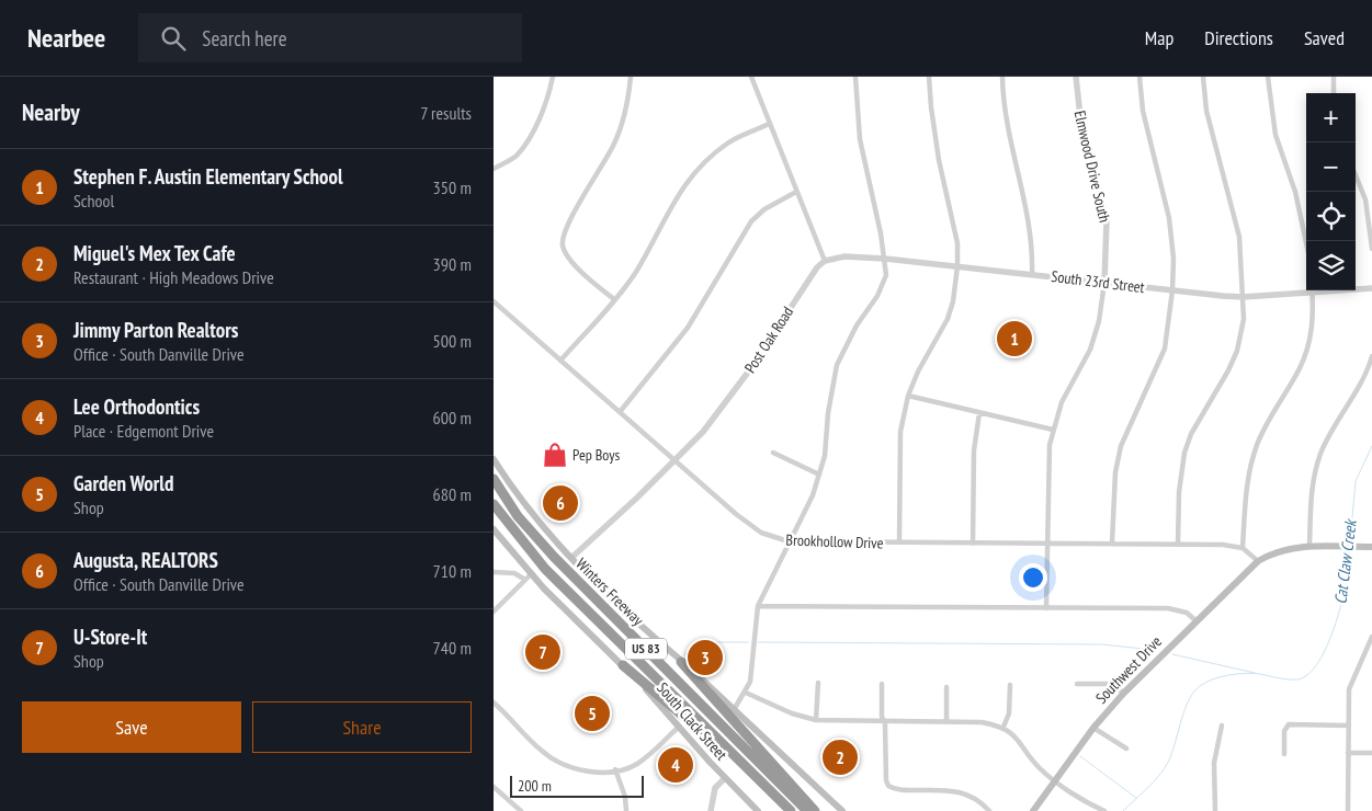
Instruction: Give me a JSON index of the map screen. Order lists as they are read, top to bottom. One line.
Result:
{"streets":{"highway":["Winters Freeway","US 83"],"main road":["Southwest Drive","South Clack Street"],"street":["Elmwood Drive South","South 23rd Street","Post Oak Road","Brookhollow Drive"]},"crossings":[["Elmwood Drive South","South 23rd Street"],["Elmwood Drive South","Brookhollow Drive"],["South 23rd Street","Post Oak Road"],["Post Oak Road","Brookhollow Drive"]],"water":["Cat Claw Creek"],"places":{"shop":["Pep Boys"]},"scale_bar":"200 m","page":{"header":"Nearbee","search":"Search here","nav":["Map","Directions","Saved"],"heading":["Nearby","7 results"],"map_buttons":["+","−"],"list":[{"mark":"1","name":"Stephen F. Austin Elementary School","note":"School","value":"350 m"},{"mark":"2","name":"Miguel's Mex Tex Cafe","note":"Restaurant · High Meadows Drive","value":"390 m"},{"mark":"3","name":"Jimmy Parton Realtors","note":"Office · South Danville Drive","value":"500 m"},{"mark":"4","name":"Lee Orthodontics","note":"Place · Edgemont Drive","value":"600 m"},{"mark":"5","name":"Garden World","note":"Shop","value":"680 m"},{"mark":"6","name":"Augusta, REALTORS","note":"Office · South Danville Drive","value":"710 m"},{"mark":"7","name":"U-Store-It","note":"Shop","value":"740 m"}],"pins":["1","6","7","3","5","2","4"],"buttons":["Save","Share"],"scale":"200 m"}}
